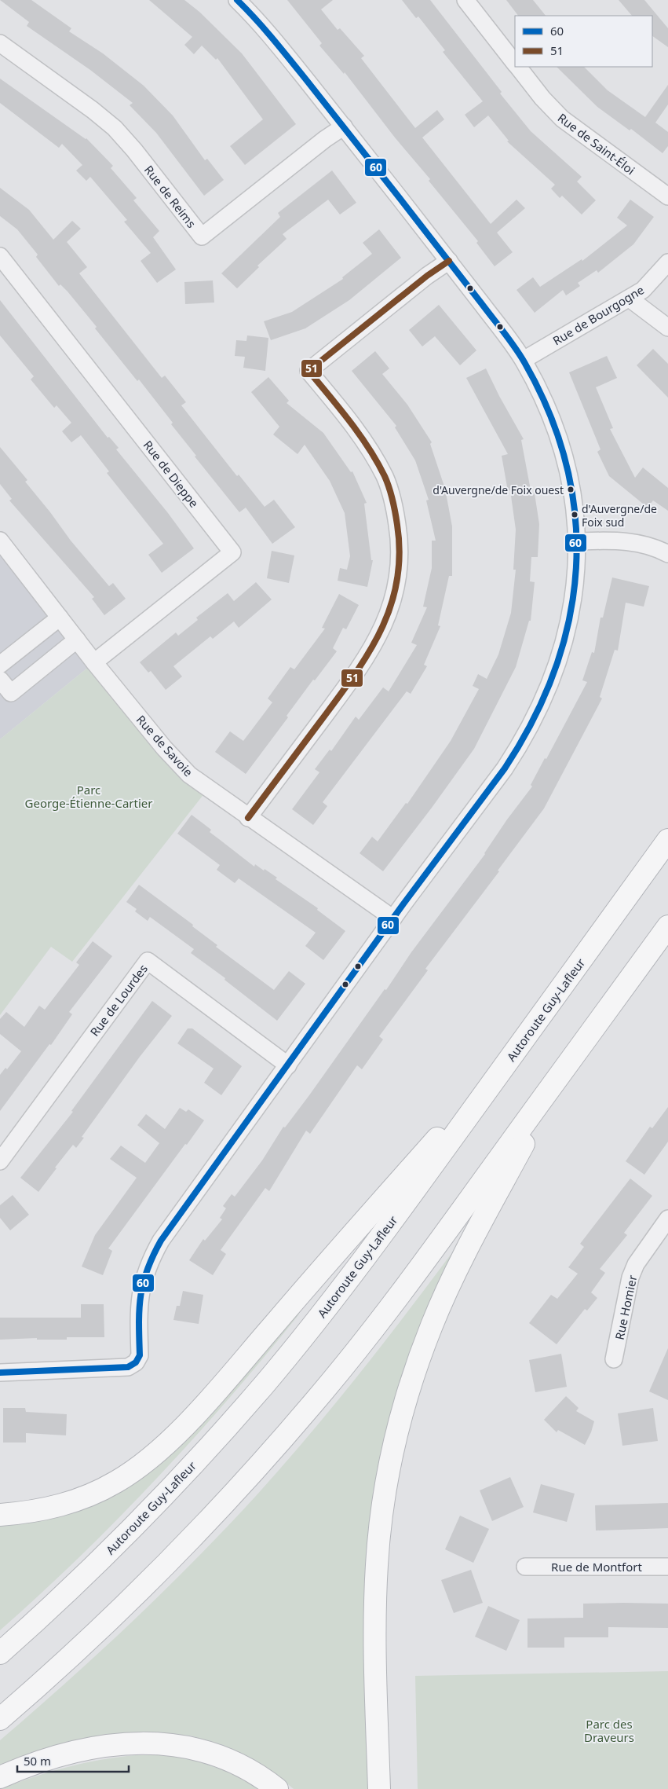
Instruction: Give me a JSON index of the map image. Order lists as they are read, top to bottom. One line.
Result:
{"streets":{"highway":["Autoroute Guy-Lafleur"],"street":["Rue de Saint-Éloi","Rue de Reims","Rue de Bourgogne","Rue de Dieppe","Rue de Savoie","Rue de Lourdes","Rue Homier","Rue de Montfort"]},"crossings":[["Rue de Dieppe","Rue de Savoie"]],"parks":["Parc George-Étienne-Cartier","Parc des Draveurs"],"places":["d'Auvergne/de Foix ouest","d'Auvergne/de Foix sud"],"lines":["transit line 60","transit line 51"],"legend":["60","51"],"scale_bar":"50 m"}
